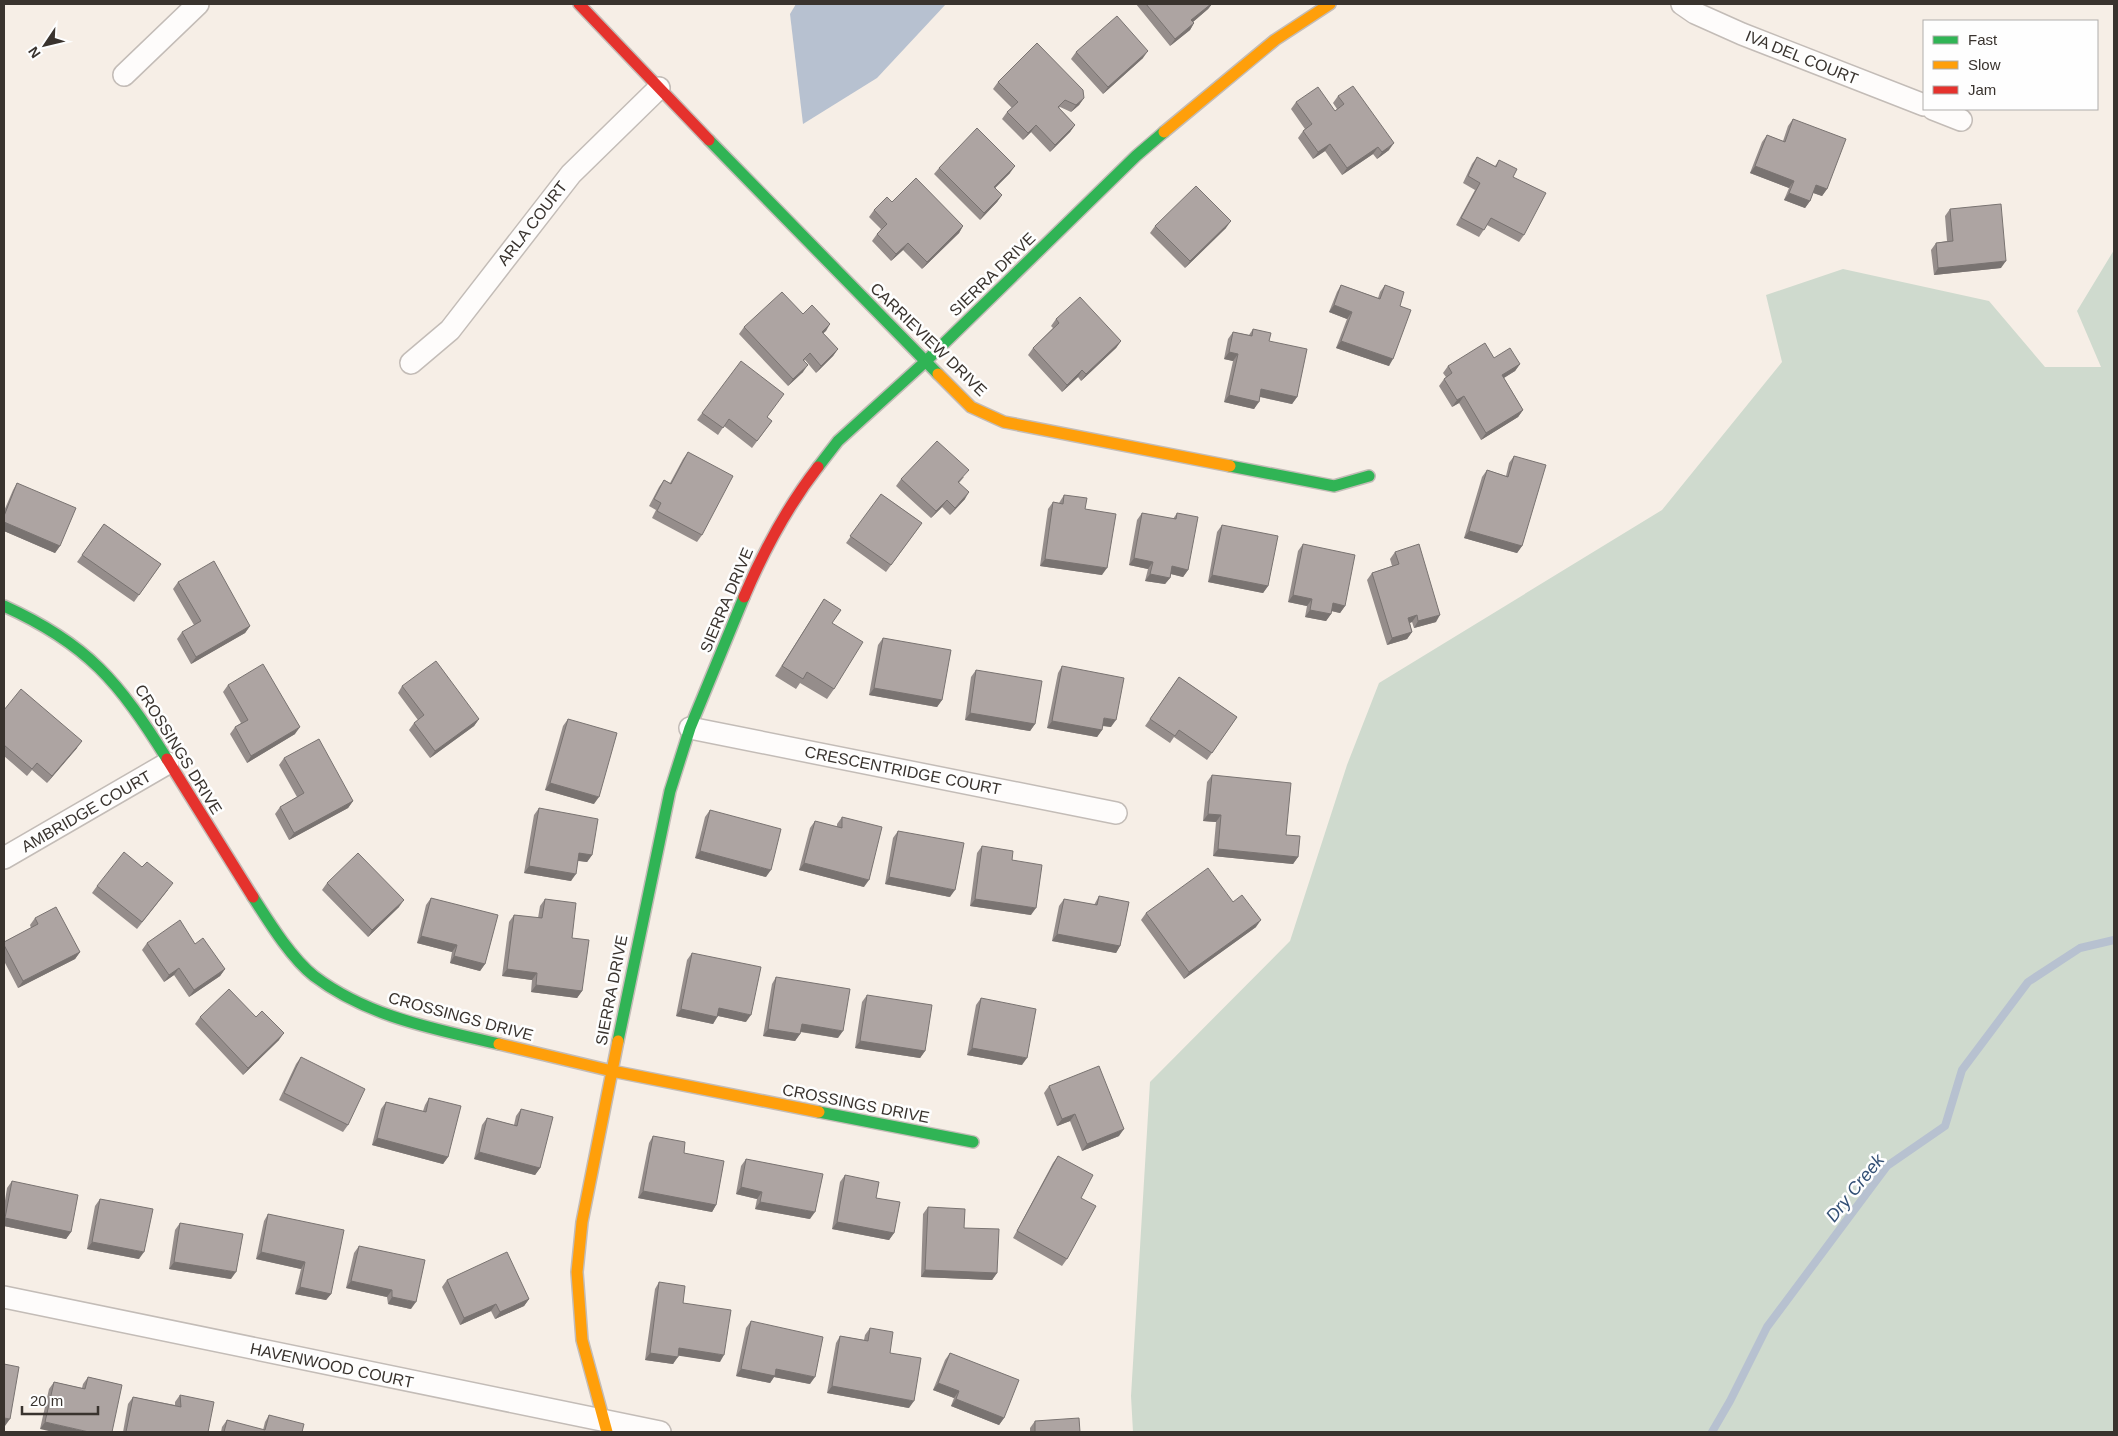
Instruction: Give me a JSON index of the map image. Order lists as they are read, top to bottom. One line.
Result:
{"streets":{"street":["IVA DEL COURT","ARLA COURT","SIERRA DRIVE","CARRIEVIEW DRIVE","CROSSINGS DRIVE","CRESCENTRIDGE COURT","AMBRIDGE COURT","HAVENWOOD COURT"]},"crossings":[["ARLA COURT","CARRIEVIEW DRIVE"],["SIERRA DRIVE","CARRIEVIEW DRIVE"],["SIERRA DRIVE","CROSSINGS DRIVE"],["SIERRA DRIVE","CRESCENTRIDGE COURT"],["SIERRA DRIVE","HAVENWOOD COURT"],["CROSSINGS DRIVE","AMBRIDGE COURT"]],"water":["Dry Creek"],"legend":["Fast","Slow","Jam"],"scale_bar":"20 m","north":"bottom left"}
